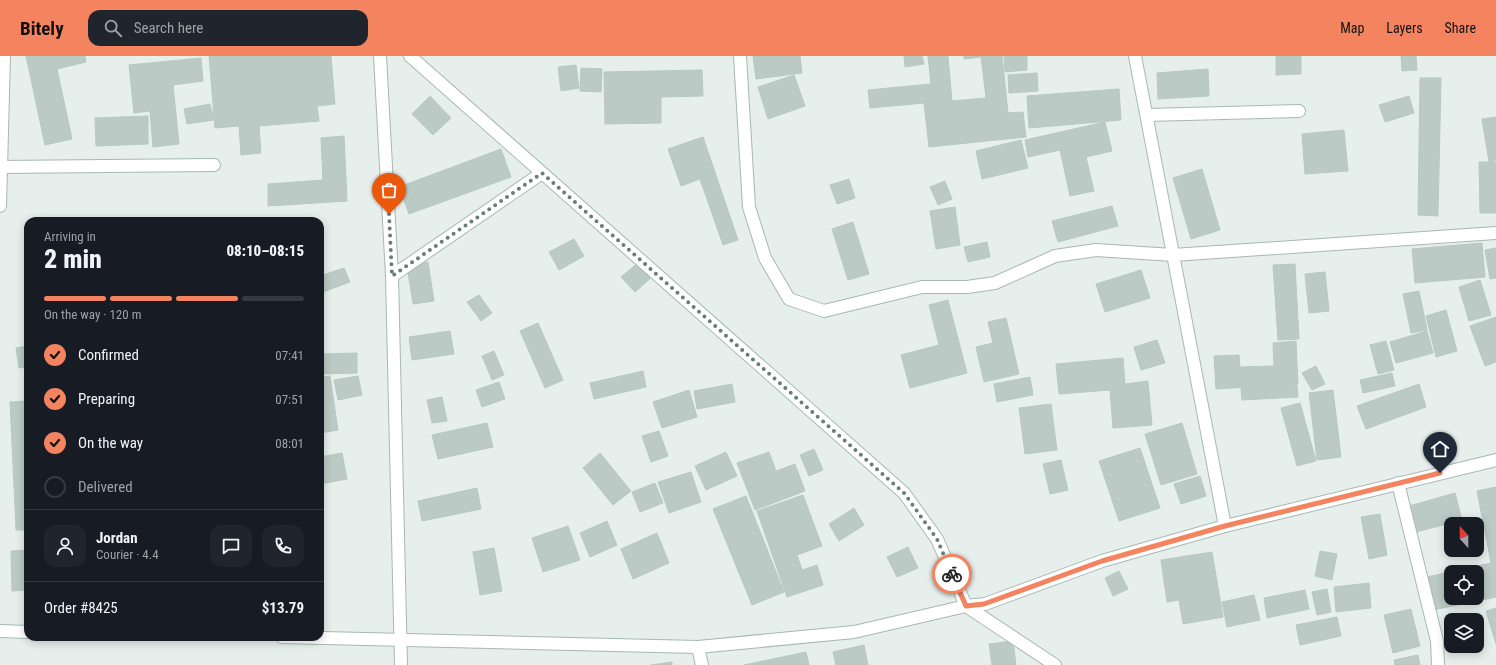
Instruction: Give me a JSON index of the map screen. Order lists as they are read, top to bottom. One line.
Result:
{"north":"top","page":{"header":"Bitely","search":"Search here","nav":["Map","Layers","Share"],"heading":["2 min","Arriving in","08:10–08:15"],"panel":["Jordan","Courier · 4.4","Order #8425","$13.79"],"bar":"On the way · 120 m","list":[["Confirmed","07:41"],["Preparing","07:51"],["On the way","08:01"],"Delivered"]}}
